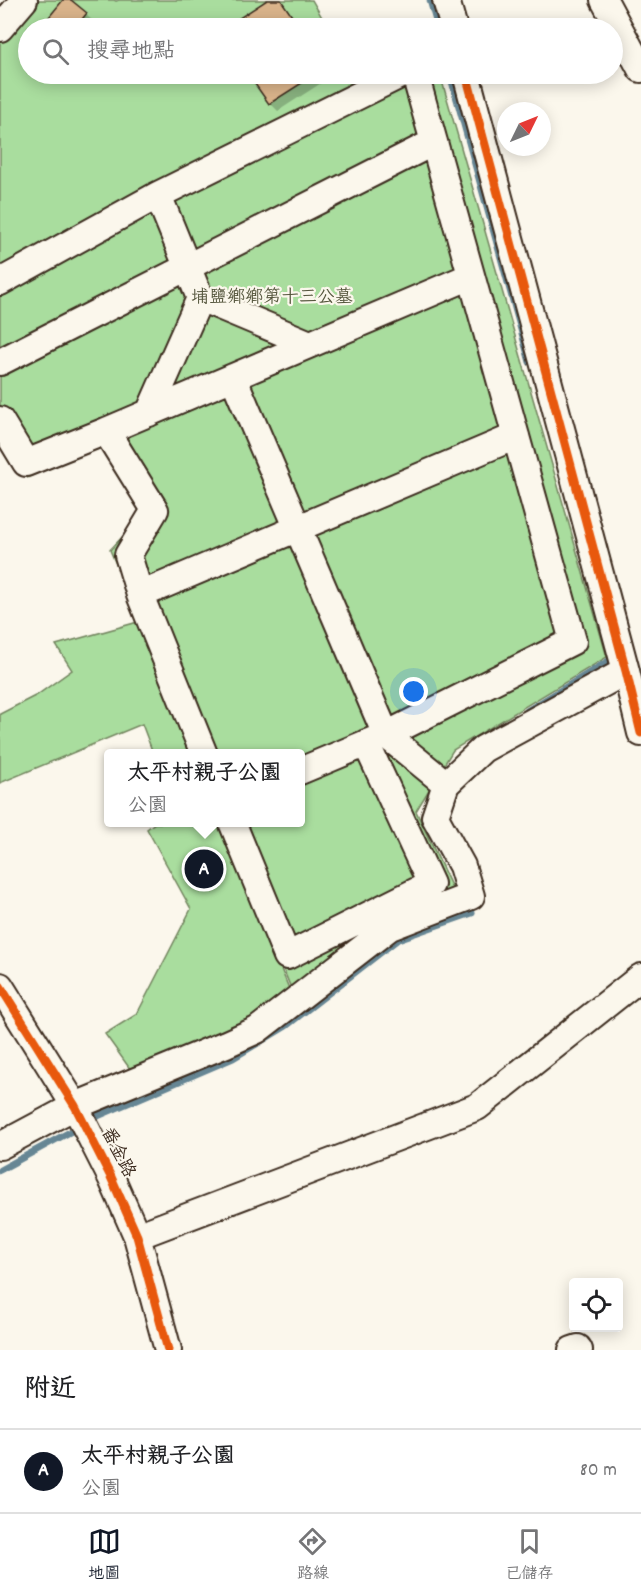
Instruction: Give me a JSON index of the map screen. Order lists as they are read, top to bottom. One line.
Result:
{"streets":{"street":["番金路"]},"parks":["埔鹽鄉鄉第十三公墓"],"north":"top right","page":{"search":"搜尋地點","popup":["太平村親子公園","公園"],"pins":"A","heading":"附近","list":[{"mark":"A","name":"太平村親子公園","note":"公園","value":"80 m"}],"nav":["地圖","路線","已儲存"]}}
